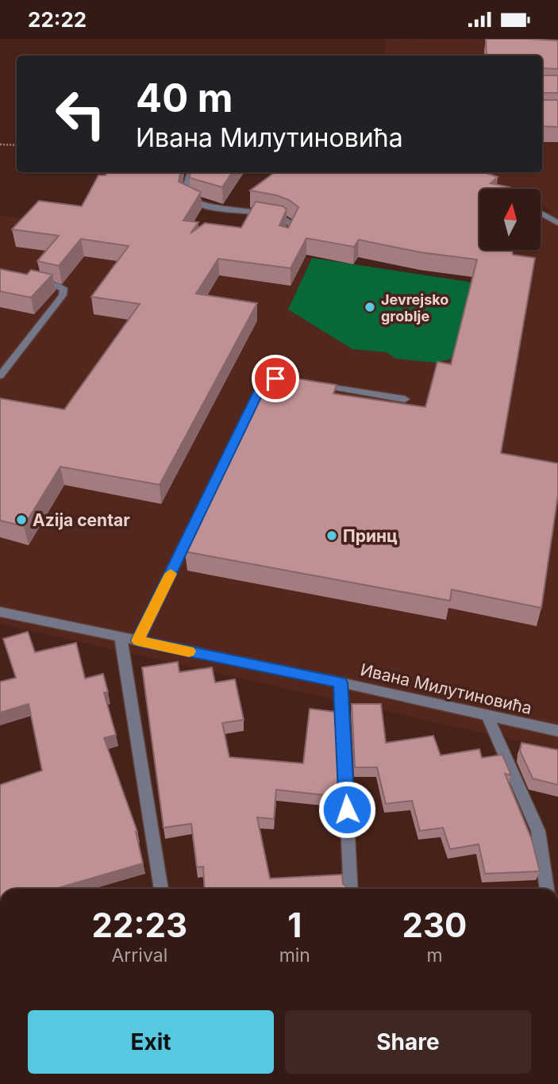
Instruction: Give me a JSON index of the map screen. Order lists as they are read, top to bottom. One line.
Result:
{"streets":{"street":["Ивана Милутиновића"]},"places":["Jevrejsko groblje","Azija centar","Принц"],"north":"top","page":{"status":"22:22","turn":["40 m","Ивана Милутиновића"],"eta":["22:23","Arrival","1","min","230","m"],"buttons":["Exit","Share"]}}
